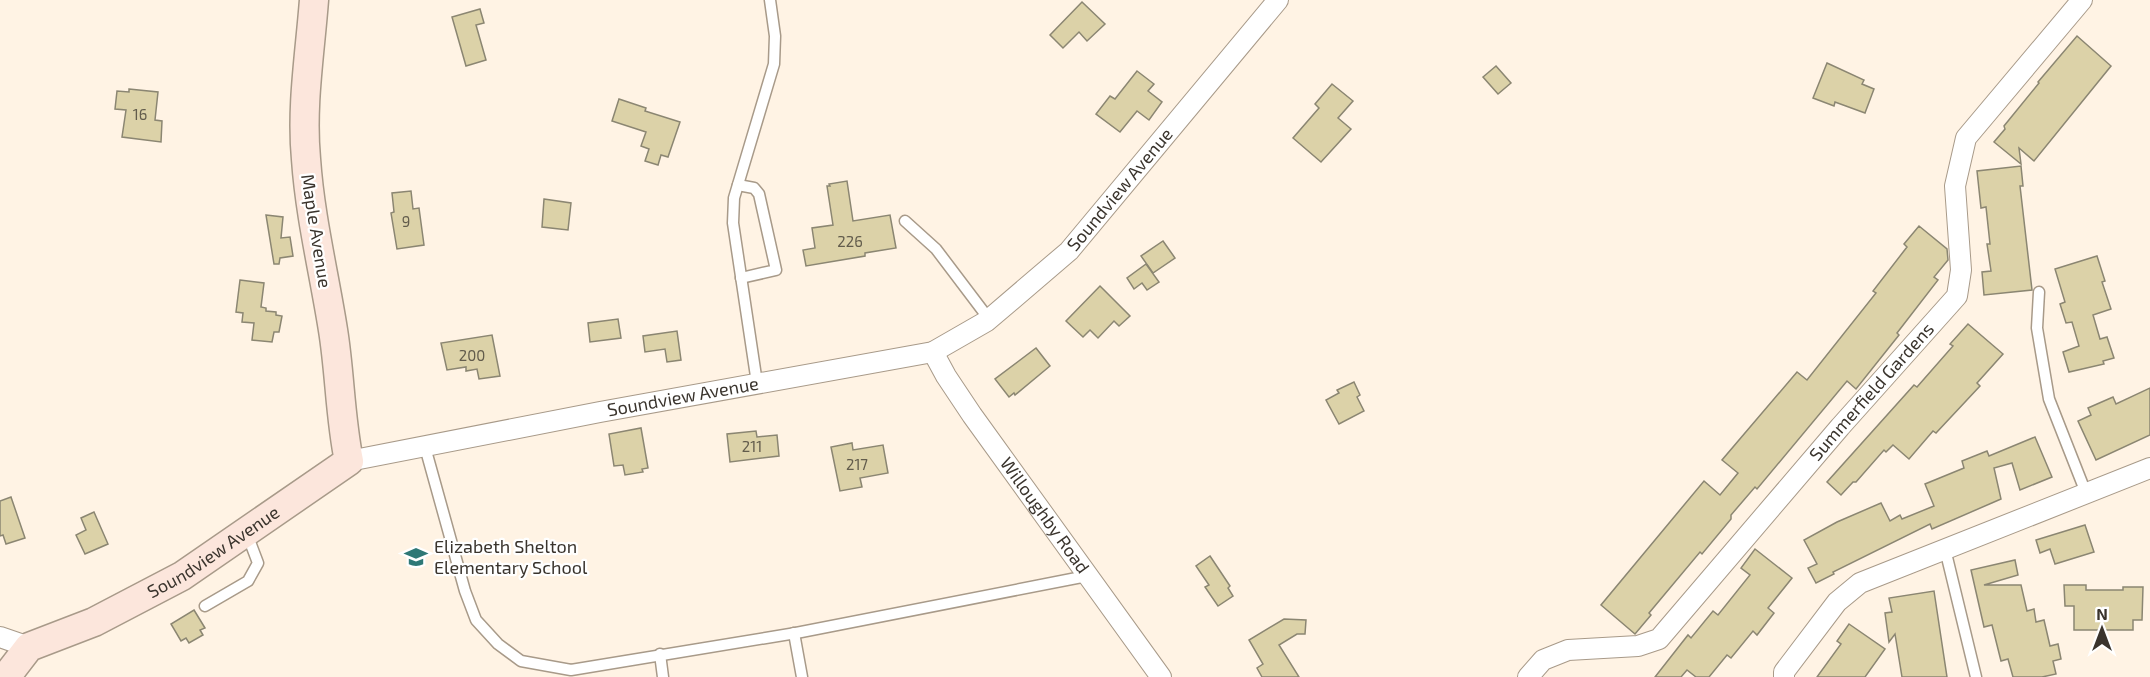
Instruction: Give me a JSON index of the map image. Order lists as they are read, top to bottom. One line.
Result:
{"streets":{"main road":["Soundview Avenue","Maple Avenue"],"street":["Summerfield Gardens","Willoughby Road"]},"crossings":[["Soundview Avenue","Maple Avenue"],["Soundview Avenue","Willoughby Road"]],"places":{"school or university":["Elizabeth Shelton Elementary School"]},"house_numbers":["16","9","226","200","211","217"],"north":"top"}
